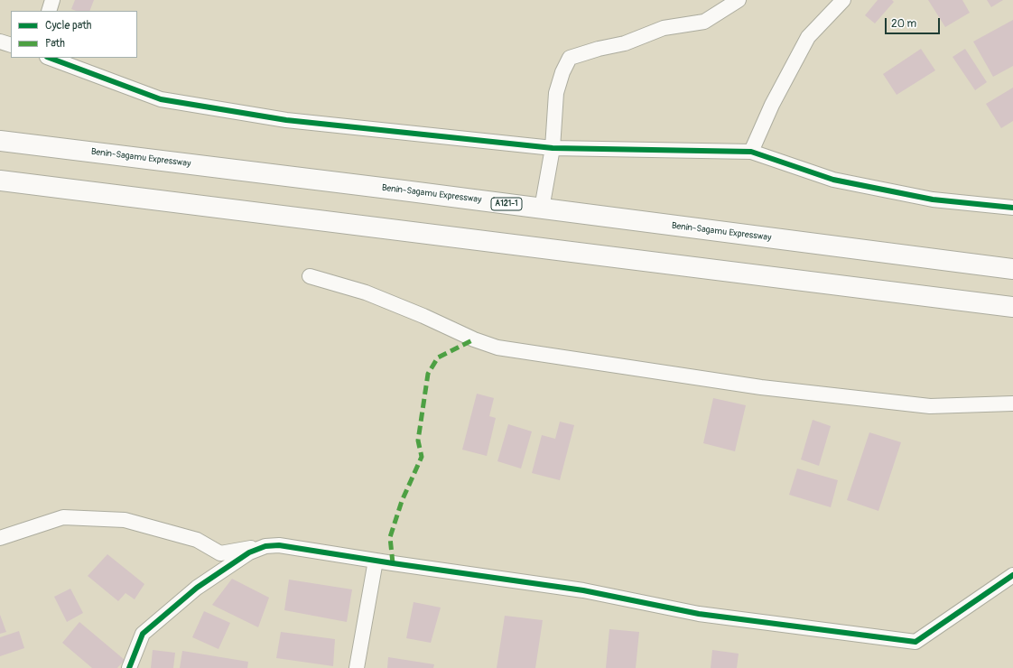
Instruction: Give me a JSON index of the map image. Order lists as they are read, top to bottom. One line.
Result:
{"streets":{"highway":["Benin-Sagamu Expressway","A121-1"]},"legend":["Cycle path","Path"],"scale_bar":"20 m"}
